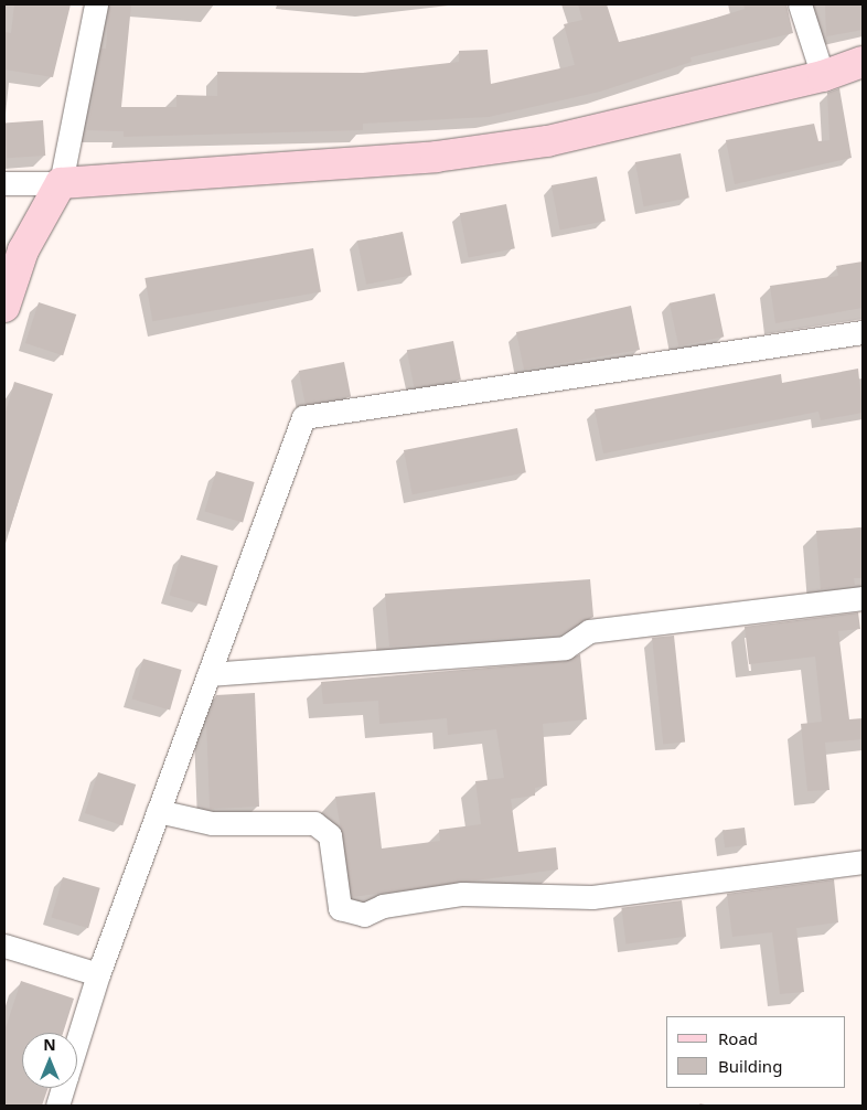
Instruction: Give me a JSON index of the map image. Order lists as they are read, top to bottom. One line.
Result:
{"legend":["Road","Building"],"north":"top"}
